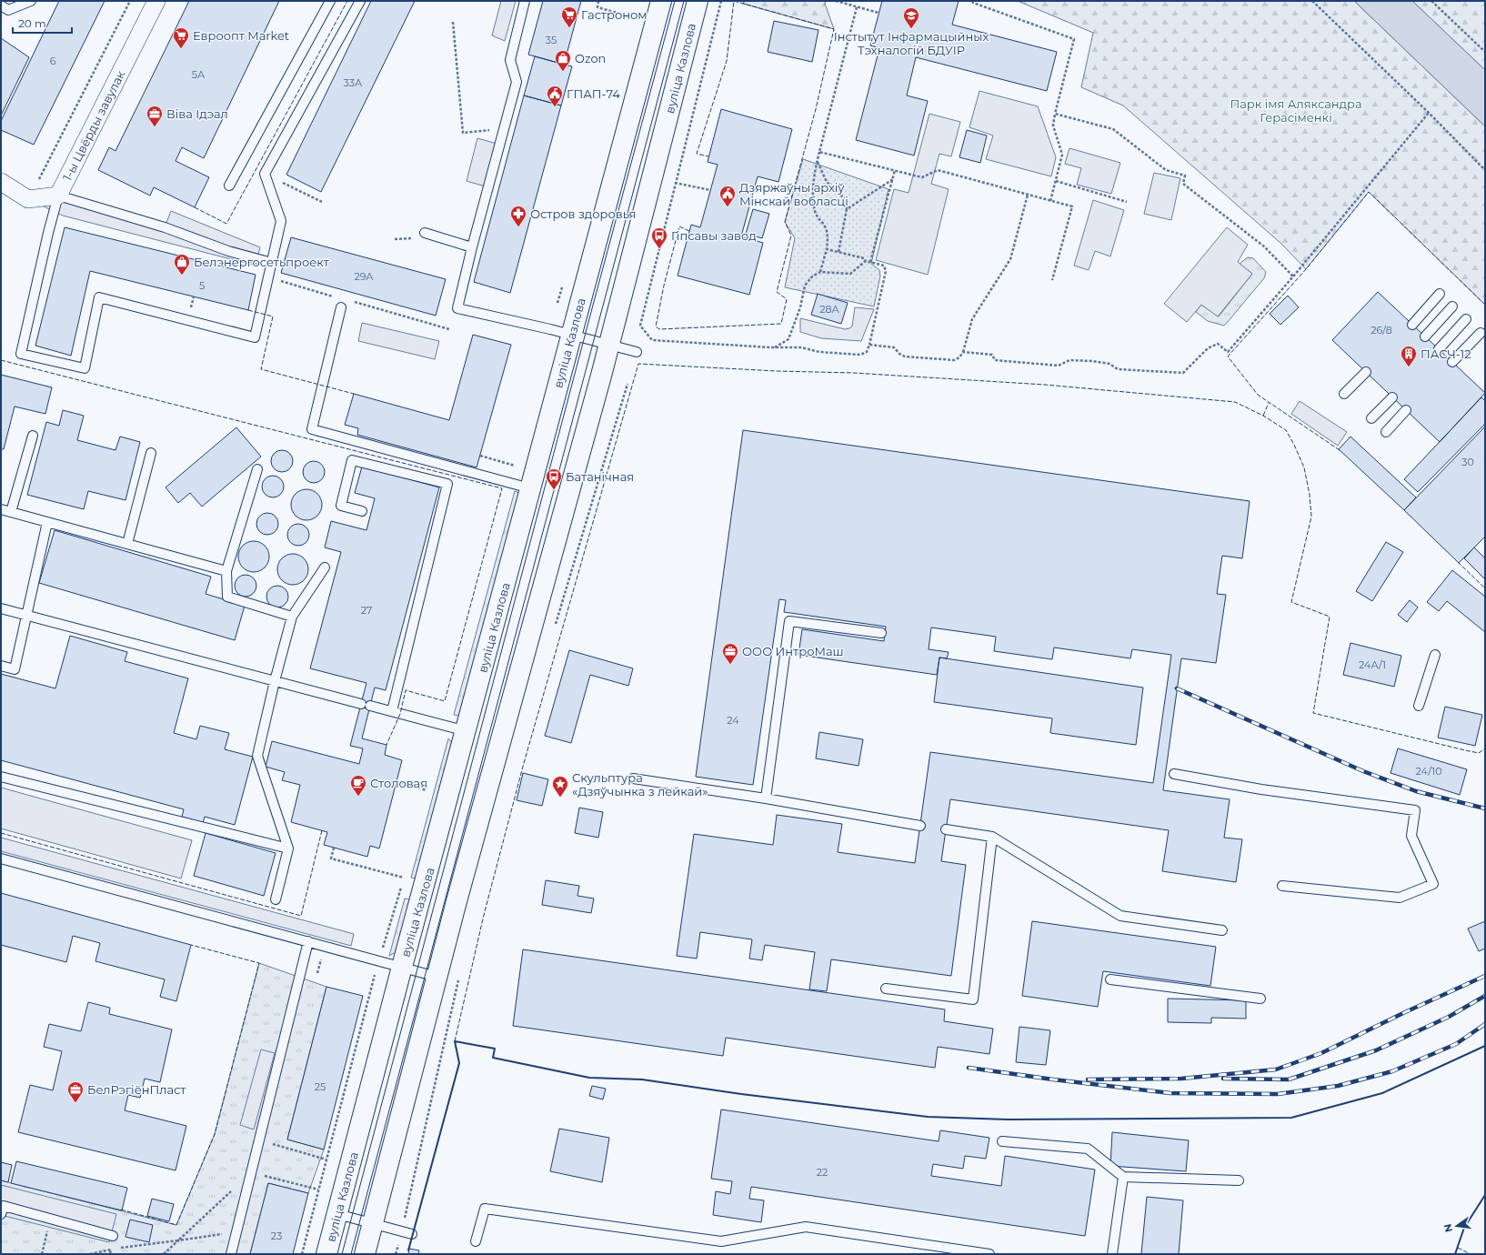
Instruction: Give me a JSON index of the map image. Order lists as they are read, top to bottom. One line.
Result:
{"streets":{"main road":["вуліца Казлова"],"street":["1-ы Цвёрды завулак"]},"parks":["Парк імя Аляксандра Герасіменкі"],"places":{"supermarket":["Гастроном","Евроопт Market"],"school or university":["Інстытут Інфармацыйных Тэхналогій БДУІР"],"shop":["Ozon","Белэнергосетьпроект"],"public building":["ГПАП-74","Дзяржаўны архіў Мінскай вобласці"],"office":["Віва Ідэал","ООО ИнтроМаш","БелРэгіёнПласт"],"pharmacy":["Остров здоровья"],"bus stop":["Гіпсавы завод","Батанічная"],"building":["ПАСЧ-12"],"cafe":["Столовая"],"place":["Скульптура «Дзяўчынка з лейкай»"]},"house_numbers":["35","6","5А","33А","29А","5","28А","26/8","30","27","24А/1","24","24/10","25","22","23"],"scale_bar":"20 m","north":"left"}
